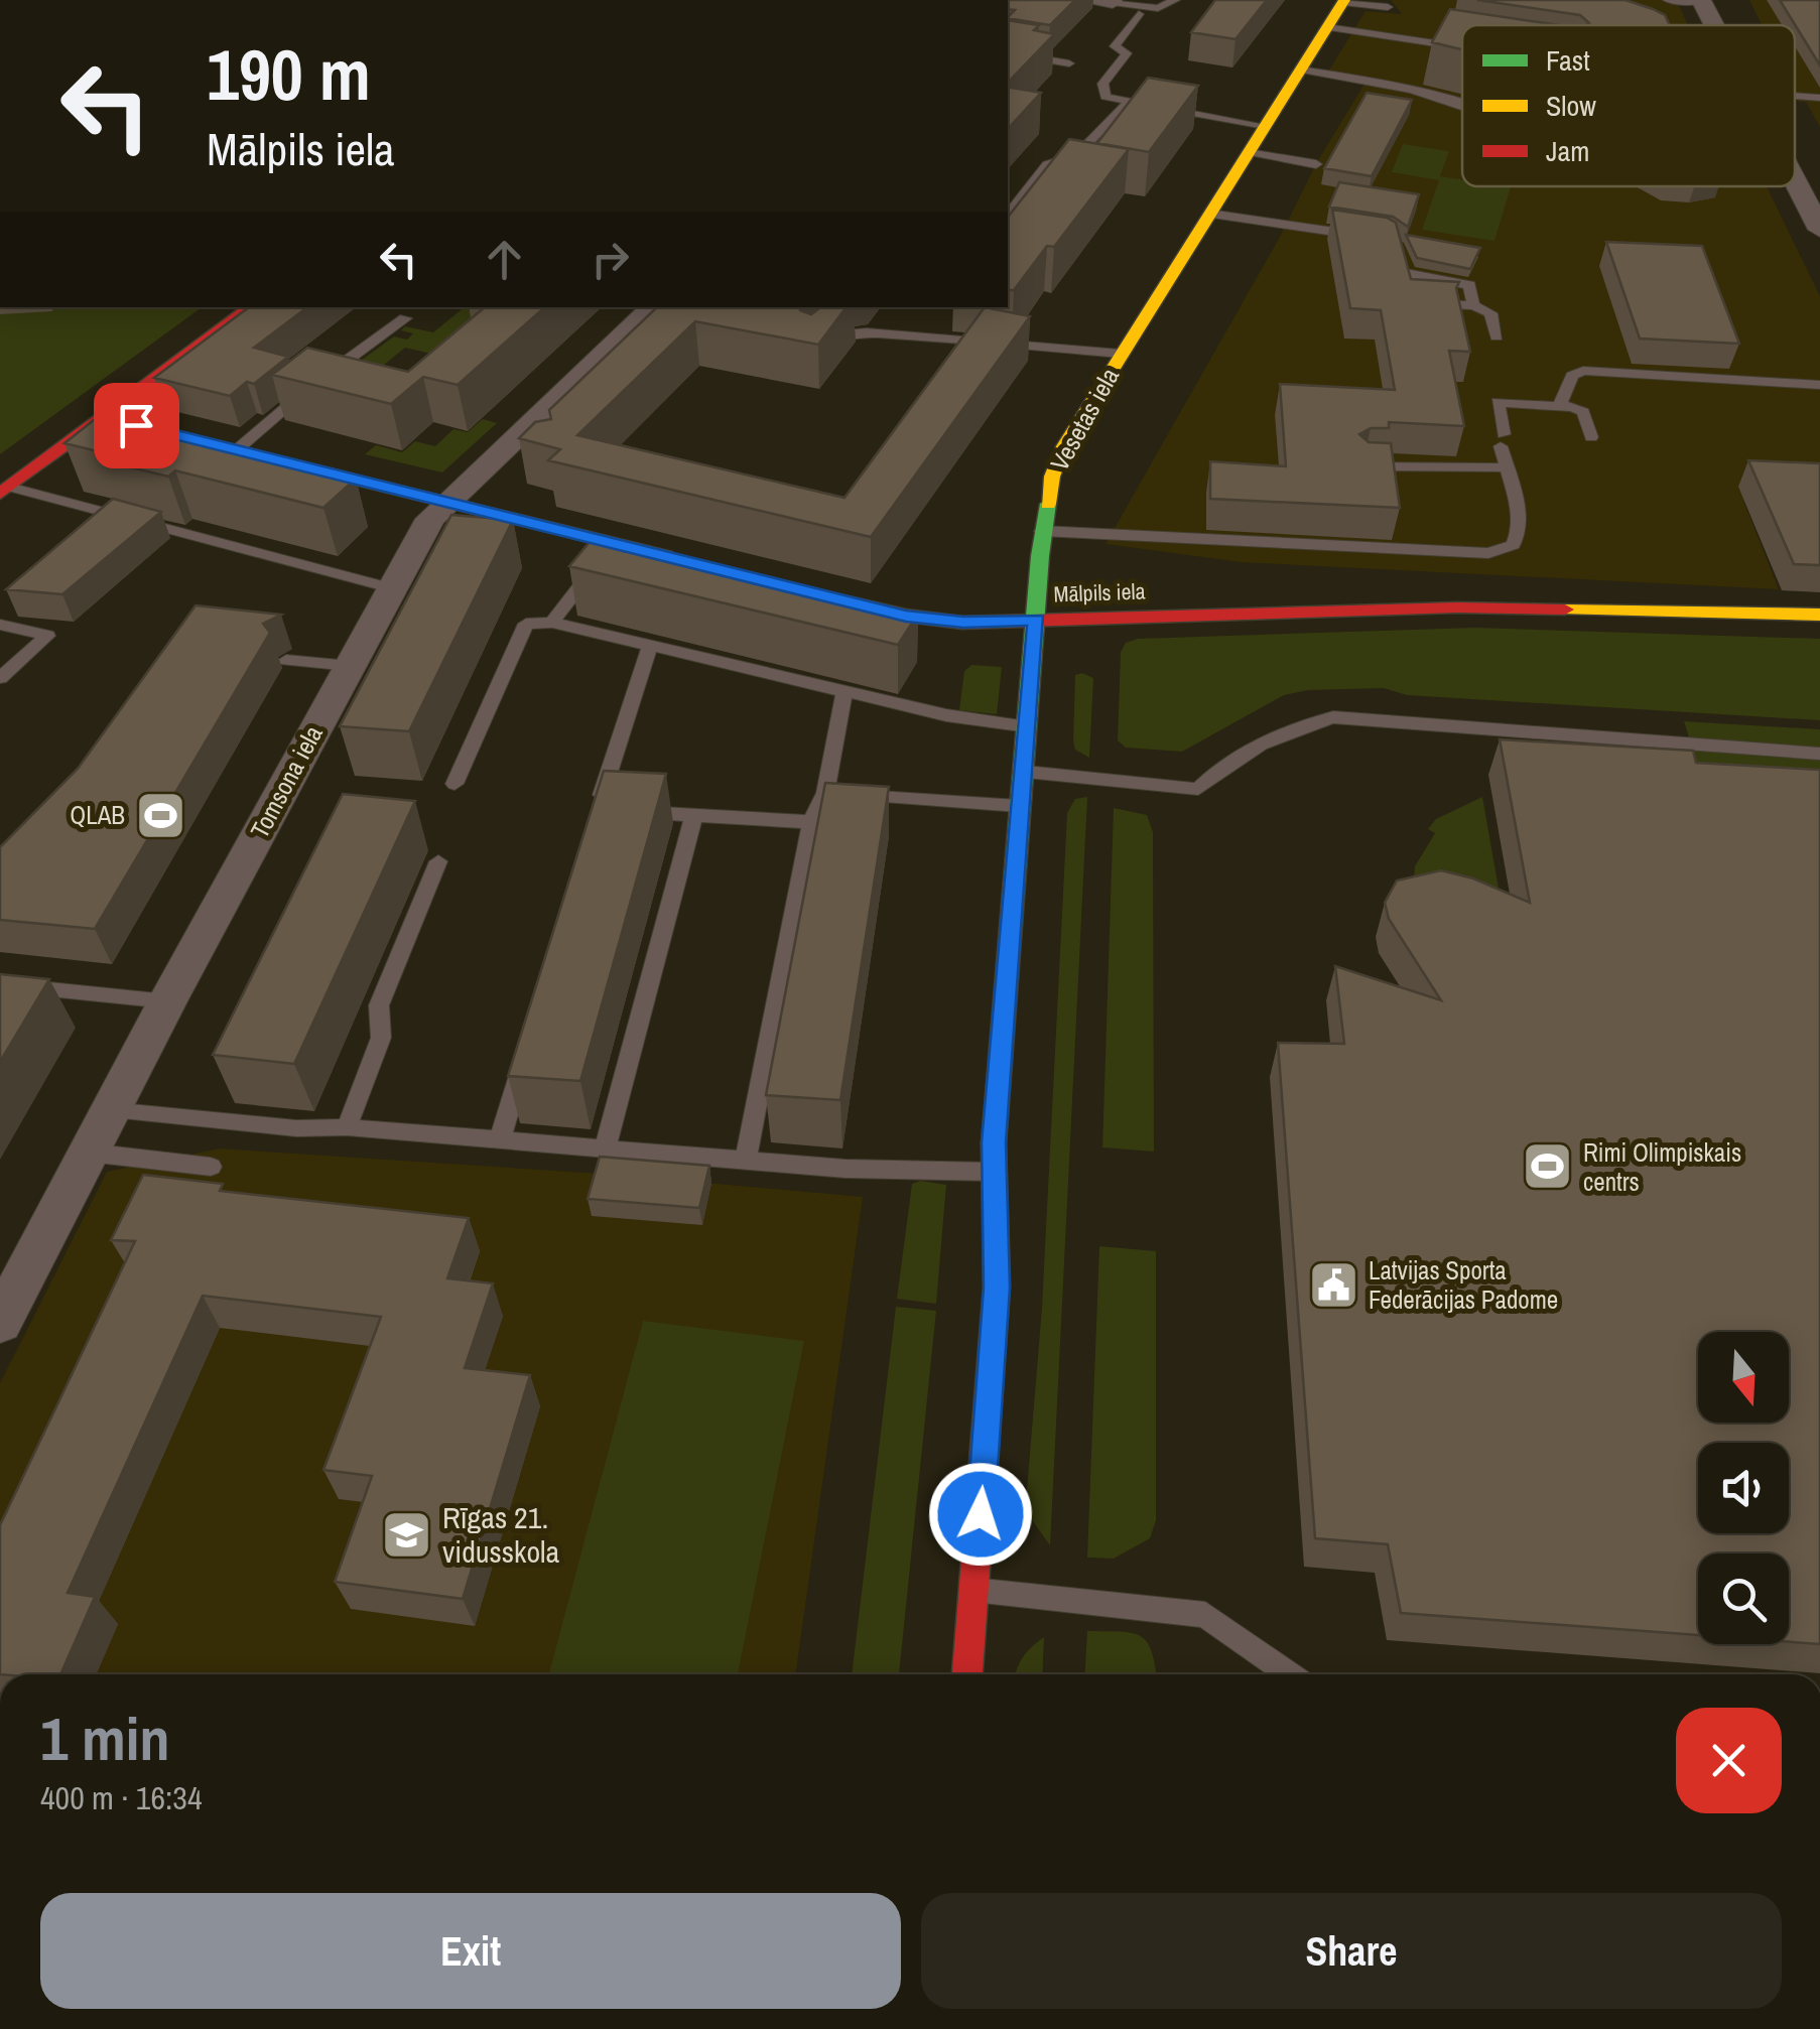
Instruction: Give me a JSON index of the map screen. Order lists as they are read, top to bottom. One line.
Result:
{"streets":{"street":["Vesetas iela","Mālpils iela","Tomsona iela"]},"crossings":[["Vesetas iela","Mālpils iela"]],"places":{"sports":["QLAB","Rimi Olimpiskais centrs"],"public building":["Latvijas Sporta Federācijas Padome"],"school or university":["Rīgas 21. vidusskola"]},"legend":["Fast","Slow","Jam"],"north":"bottom","page":{"turn":["190 m","Mālpils iela"],"heading":["1 min","400 m · 16:34"],"buttons":["Exit","Share"]}}
